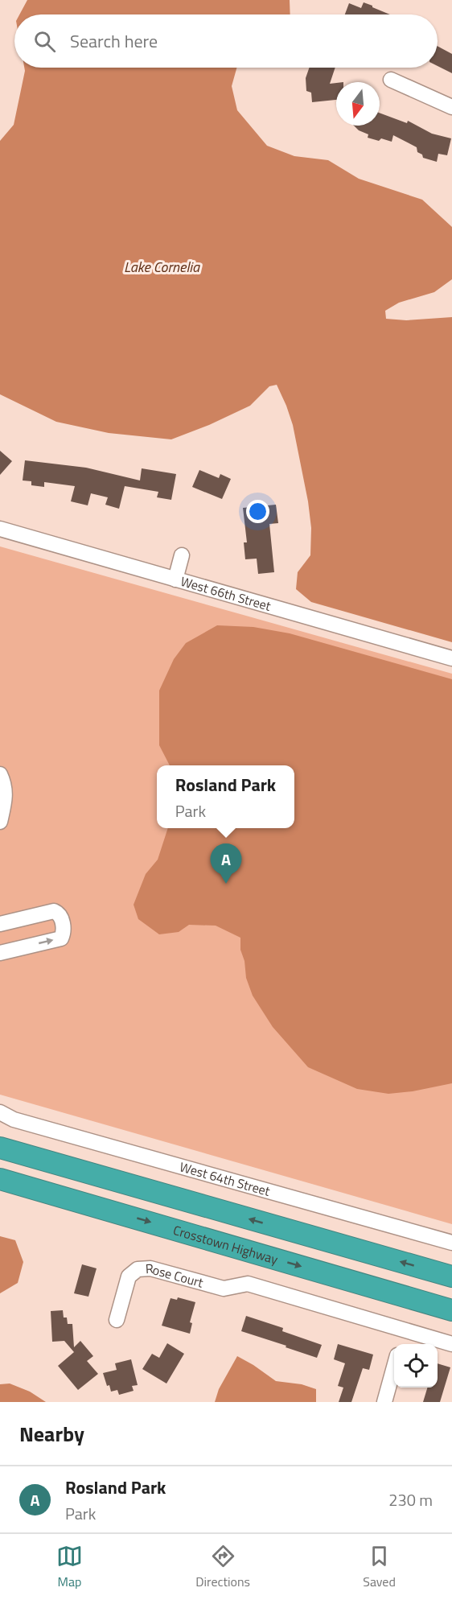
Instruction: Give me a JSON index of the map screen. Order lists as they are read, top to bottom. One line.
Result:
{"streets":{"highway":["Crosstown Highway"],"street":["West 66th Street","West 64th Street","Rose Court"]},"water":["Lake Cornelia"],"north":"bottom","page":{"search":"Search here","popup":["Rosland Park","Park"],"pins":"A","heading":"Nearby","list":[{"mark":"A","name":"Rosland Park","note":"Park","value":"230 m"}],"nav":["Map","Directions","Saved"]}}
